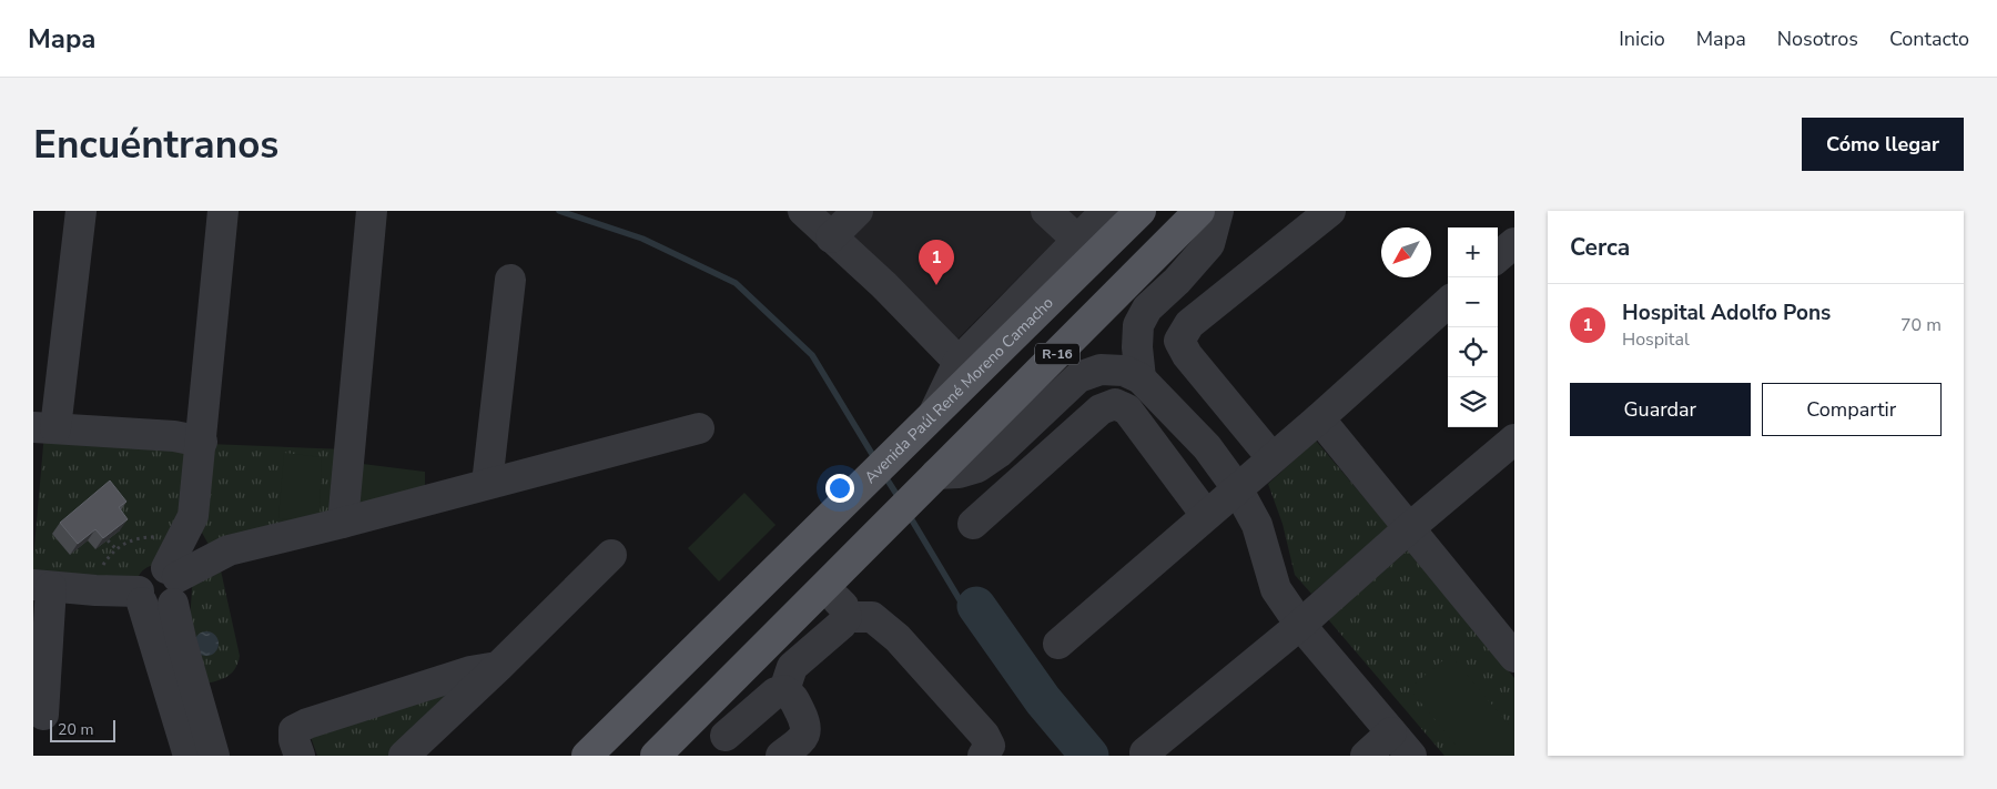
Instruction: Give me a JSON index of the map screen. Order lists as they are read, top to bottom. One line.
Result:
{"streets":{"main road":["R-16","Avenida Paúl René Moreno Camacho"]},"scale_bar":"20 m","north":"bottom left","page":{"header":"Mapa","nav":["Inicio","Mapa","Nosotros","Contacto"],"buttons":["Cómo llegar",["Guardar","Compartir"]],"title":"Encuéntranos","heading":"Cerca","map_buttons":["+","−"],"pins":"1","list":[{"mark":"1","name":"Hospital Adolfo Pons","note":"Hospital","value":"70 m"}],"scale":"20 m"}}
